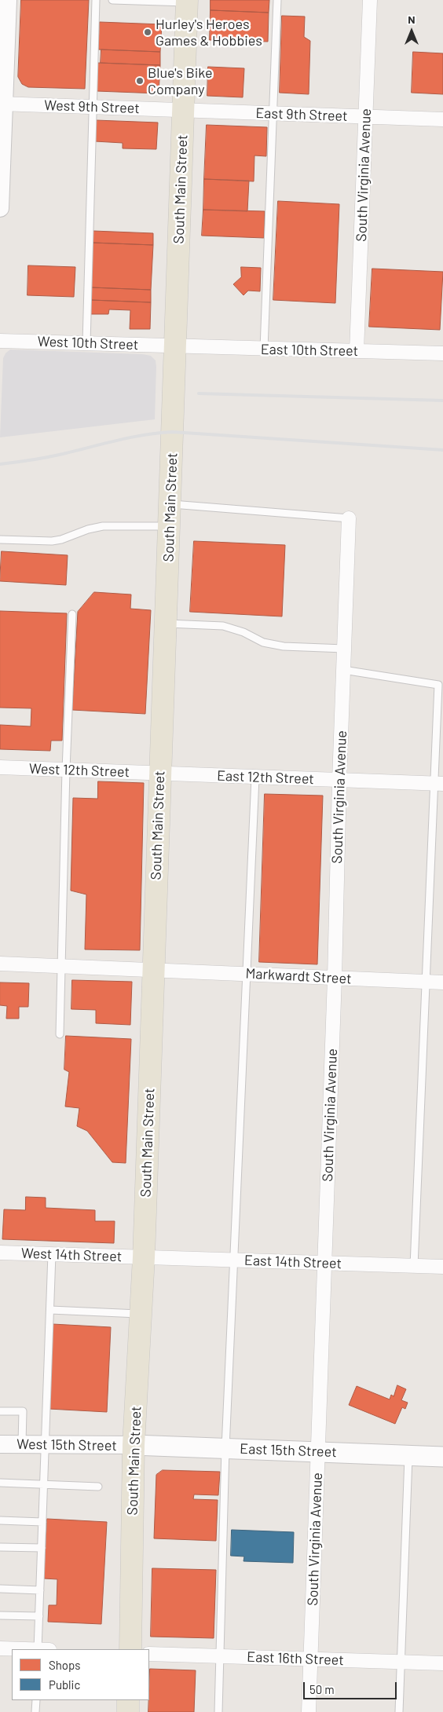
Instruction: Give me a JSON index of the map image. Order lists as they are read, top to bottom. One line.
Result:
{"streets":{"main road":["South Main Street","East 15th Street"],"street":["West 9th Street","East 9th Street","South Virginia Avenue","West 10th Street","East 10th Street","West 12th Street","East 12th Street","Markwardt Street","West 14th Street","East 14th Street","West 15th Street","East 16th Street"]},"crossings":[["West 9th Street","East 9th Street"],["West 9th Street","South Main Street"],["East 9th Street","South Virginia Avenue"],["East 9th Street","South Main Street"],["South Virginia Avenue","East 10th Street"],["South Virginia Avenue","East 12th Street"],["South Virginia Avenue","Markwardt Street"],["South Virginia Avenue","East 14th Street"],["South Virginia Avenue","East 15th Street"],["South Virginia Avenue","East 16th Street"],["South Main Street","West 10th Street"],["South Main Street","East 10th Street"],["South Main Street","West 12th Street"],["South Main Street","East 12th Street"],["South Main Street","Markwardt Street"],["South Main Street","West 14th Street"],["South Main Street","East 14th Street"],["South Main Street","West 15th Street"],["South Main Street","East 15th Street"],["West 10th Street","East 10th Street"],["West 12th Street","East 12th Street"],["West 14th Street","East 14th Street"],["West 15th Street","East 15th Street"]],"places":["Hurley's Heroes Games & Hobbies","Blue's Bike Company"],"legend":["Shops","Public"],"scale_bar":"50 m","north":"top"}
